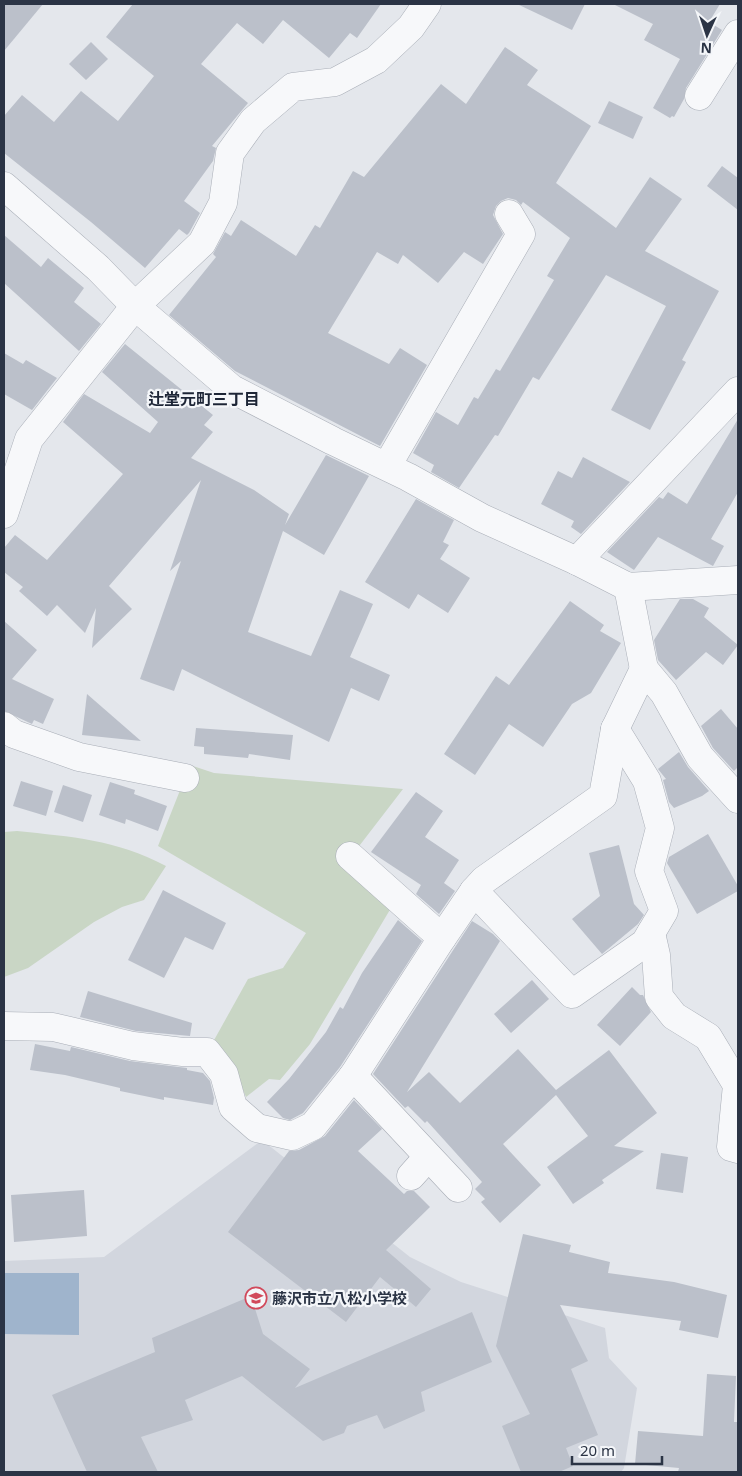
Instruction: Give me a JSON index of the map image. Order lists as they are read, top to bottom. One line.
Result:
{"districts":["辻堂元町三丁目"],"places":{"school or university":["藤沢市立八松小学校"]},"scale_bar":"20 m","north":"bottom"}
